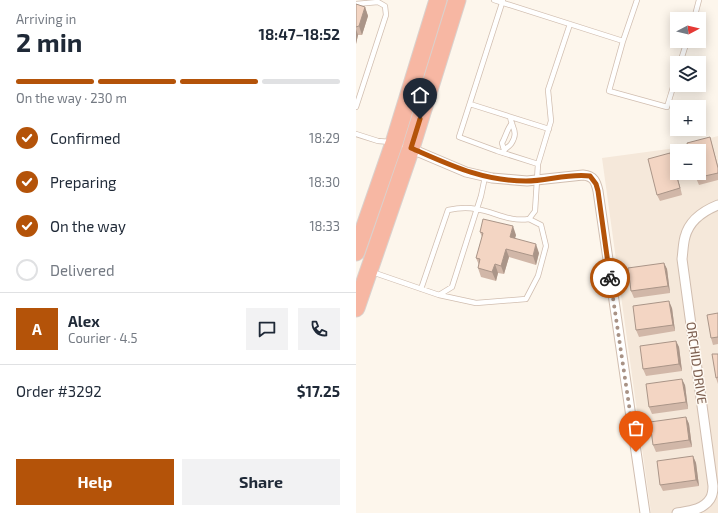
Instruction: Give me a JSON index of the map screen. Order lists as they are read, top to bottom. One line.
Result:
{"streets":{"street":["ORCHID DRIVE"]},"north":"right","page":{"heading":["2 min","Arriving in","18:47–18:52"],"panel":["Alex","Courier · 4.5","Order #3292","$17.25"],"map_buttons":["+","−"],"bar":"On the way · 230 m","list":[["Confirmed","18:29"],["Preparing","18:30"],["On the way","18:33"],"Delivered"],"round":"A","buttons":["Help","Share"]}}
